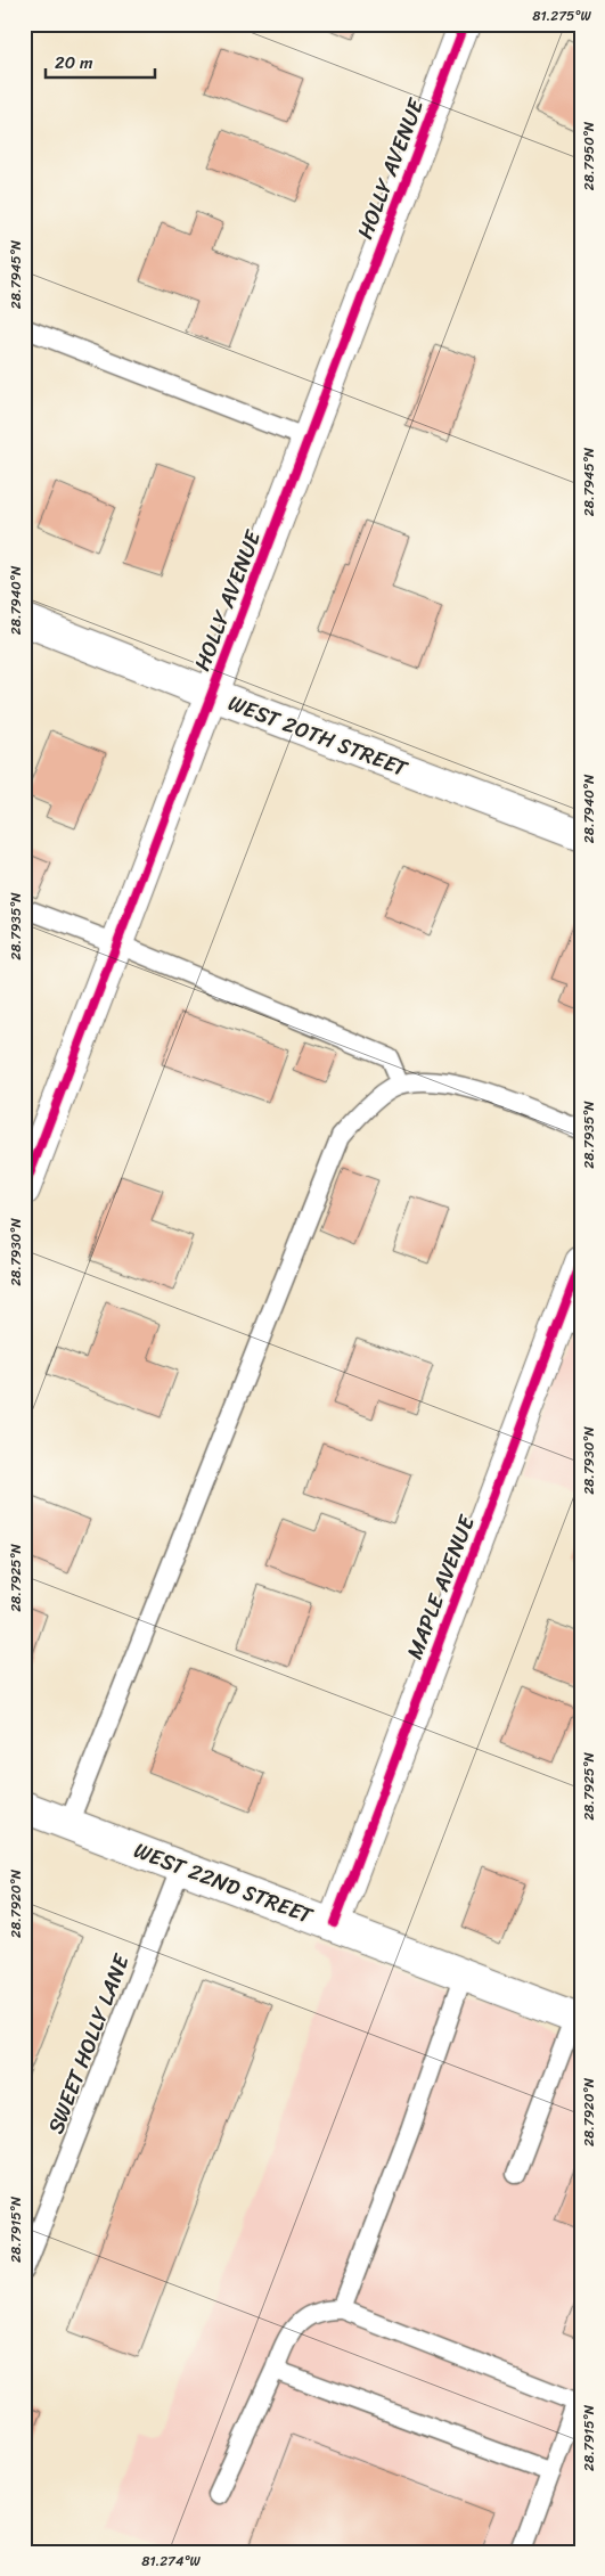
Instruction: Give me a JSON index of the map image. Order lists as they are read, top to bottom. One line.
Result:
{"streets":{"street":["HOLLY AVENUE","WEST 20TH STREET","MAPLE AVENUE","WEST 22ND STREET"],"lane":["SWEET HOLLY LANE"]},"crossings":[["HOLLY AVENUE","WEST 20TH STREET"],["MAPLE AVENUE","WEST 22ND STREET"],["WEST 22ND STREET","SWEET HOLLY LANE"]],"scale_bar":"20 m","coordinates":["81.275°W","28.7950°N","28.7945°N","28.7940°N","28.7935°N","28.7930°N","28.7925°N","28.7920°N","28.7915°N","81.274°W"]}
